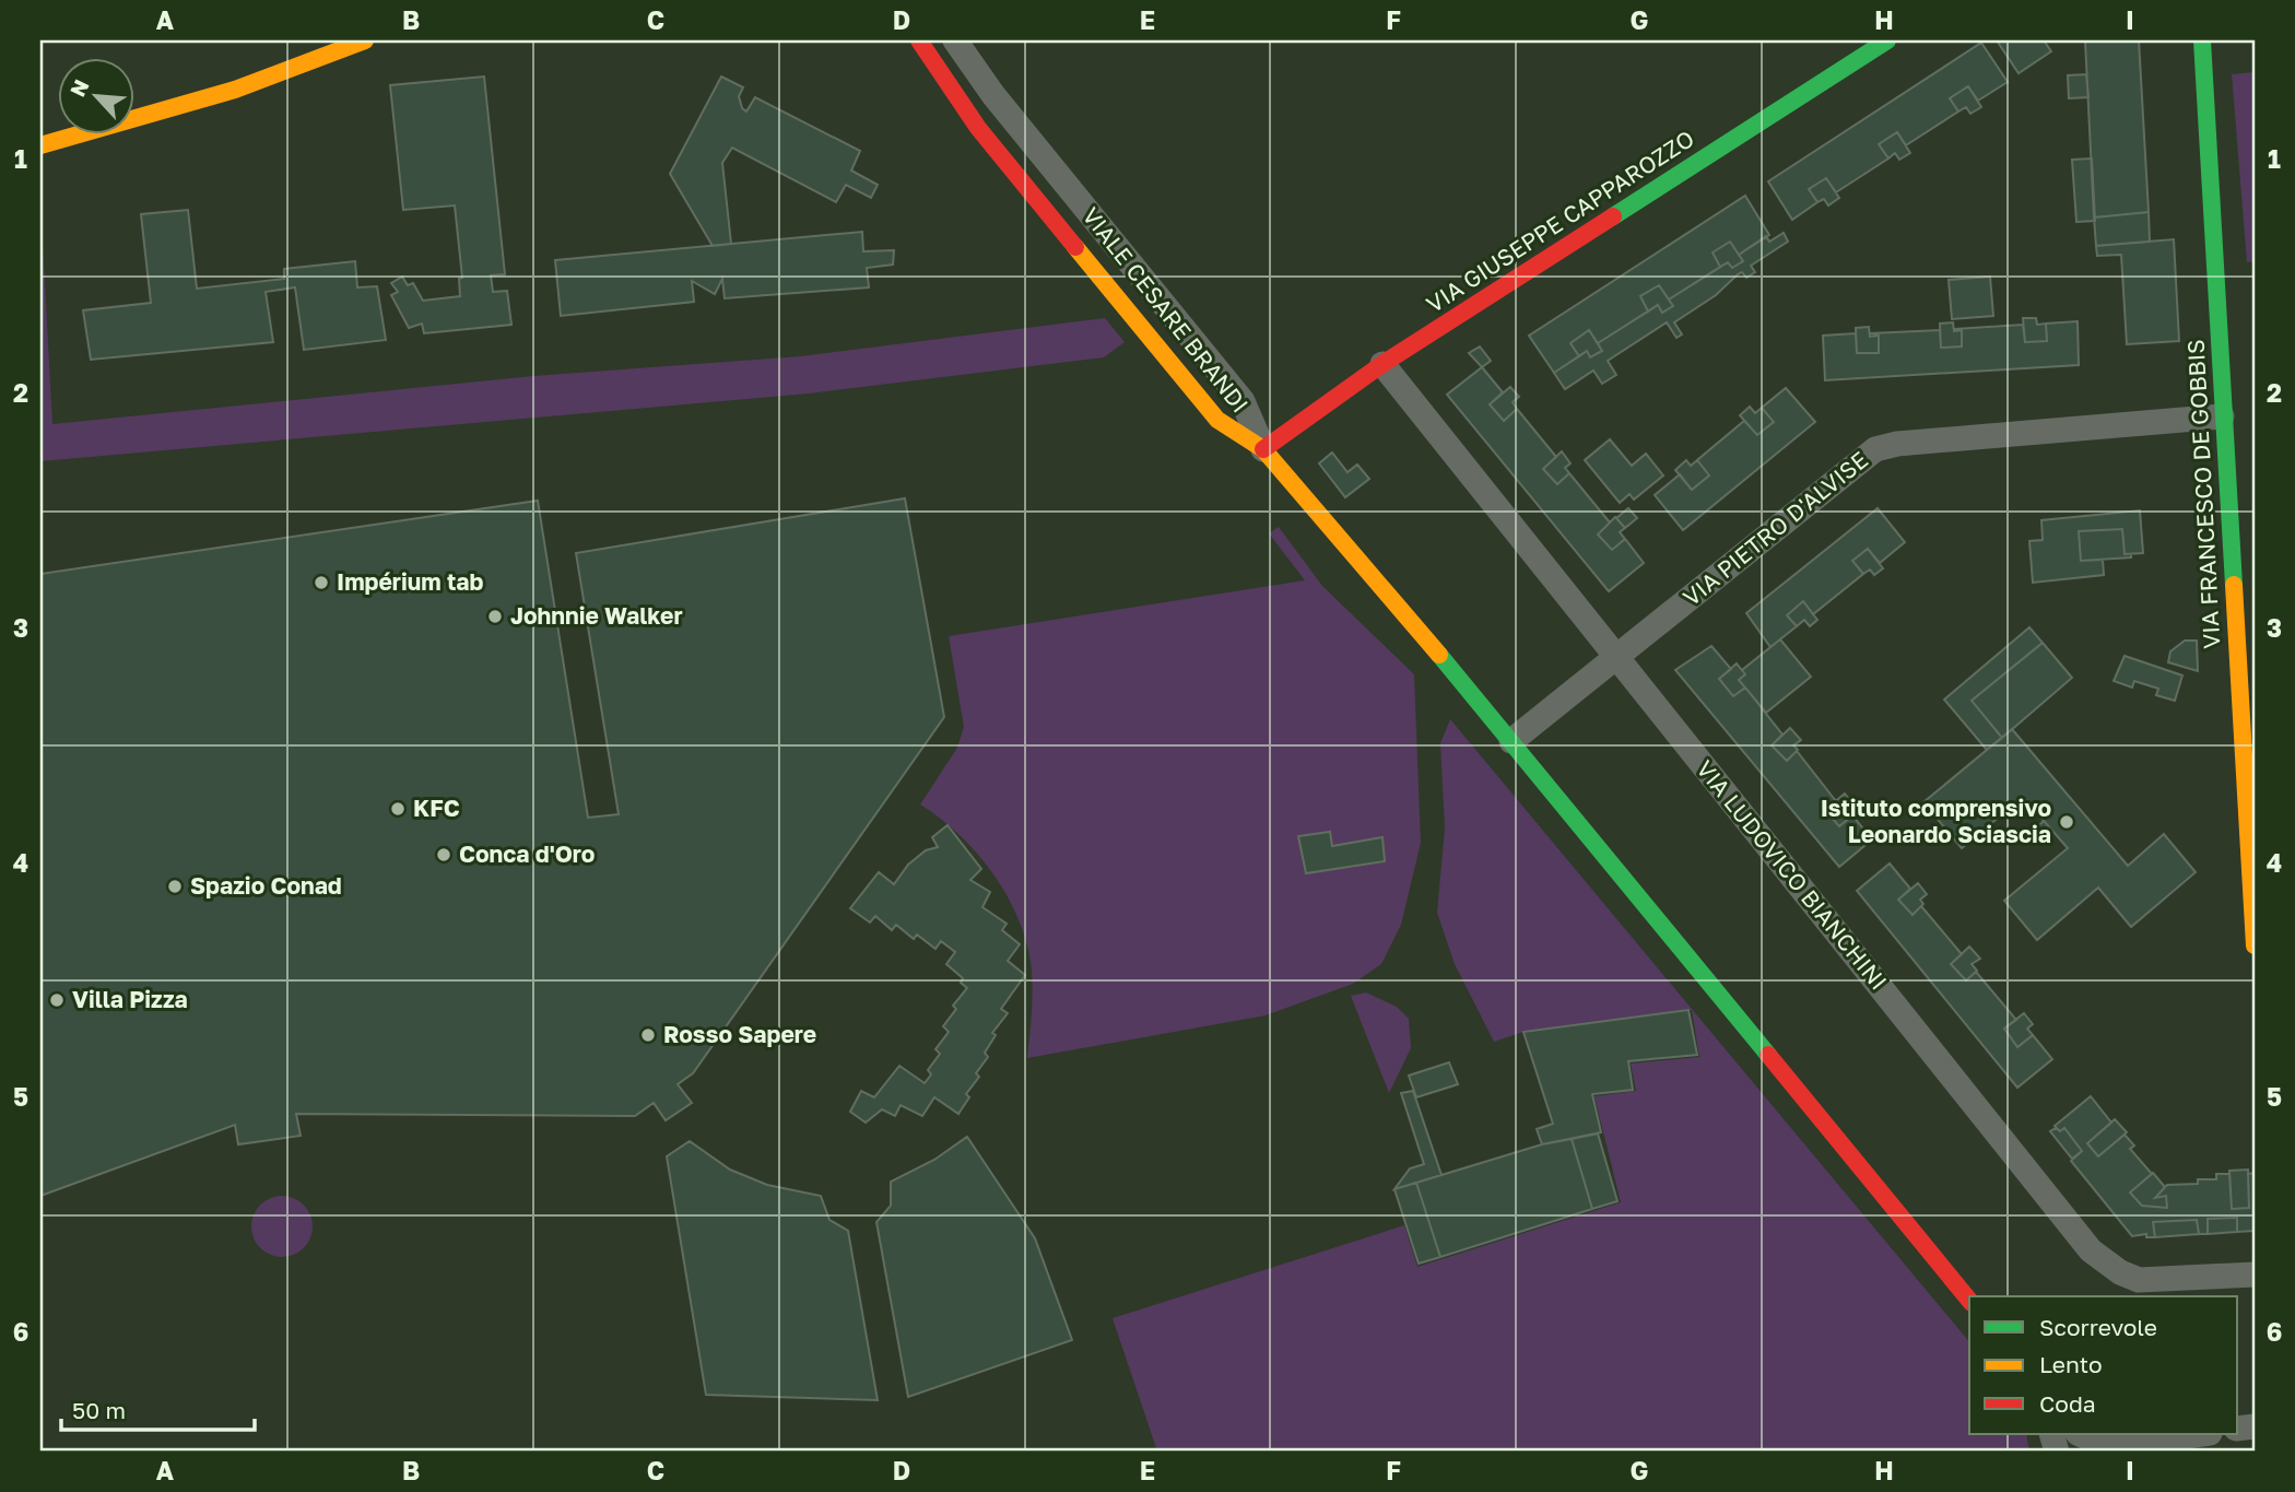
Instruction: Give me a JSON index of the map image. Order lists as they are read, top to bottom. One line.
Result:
{"streets":{"street":["VIA GIUSEPPE CAPPAROZZO","VIALE CESARE BRANDI","VIA FRANCESCO DE GOBBIS","VIA PIETRO D'ALVISE","VIA LUDOVICO BIANCHINI"]},"crossings":[["VIA GIUSEPPE CAPPAROZZO","VIALE CESARE BRANDI"],["VIA GIUSEPPE CAPPAROZZO","VIA LUDOVICO BIANCHINI"],["VIA FRANCESCO DE GOBBIS","VIA PIETRO D'ALVISE"],["VIA PIETRO D'ALVISE","VIA LUDOVICO BIANCHINI"]],"places":["Impérium tab","Johnnie Walker","KFC","Istituto comprensivo Leonardo Sciascia","Conca d'Oro","Spazio Conad","Villa Pizza","Rosso Sapere"],"legend":["Scorrevole","Lento","Coda"],"scale_bar":"50 m","north":"top left","grid":{"columns":["A","B","C","D","E","F","G","H","I"],"rows":["1","2","3","4","5","6"]}}
